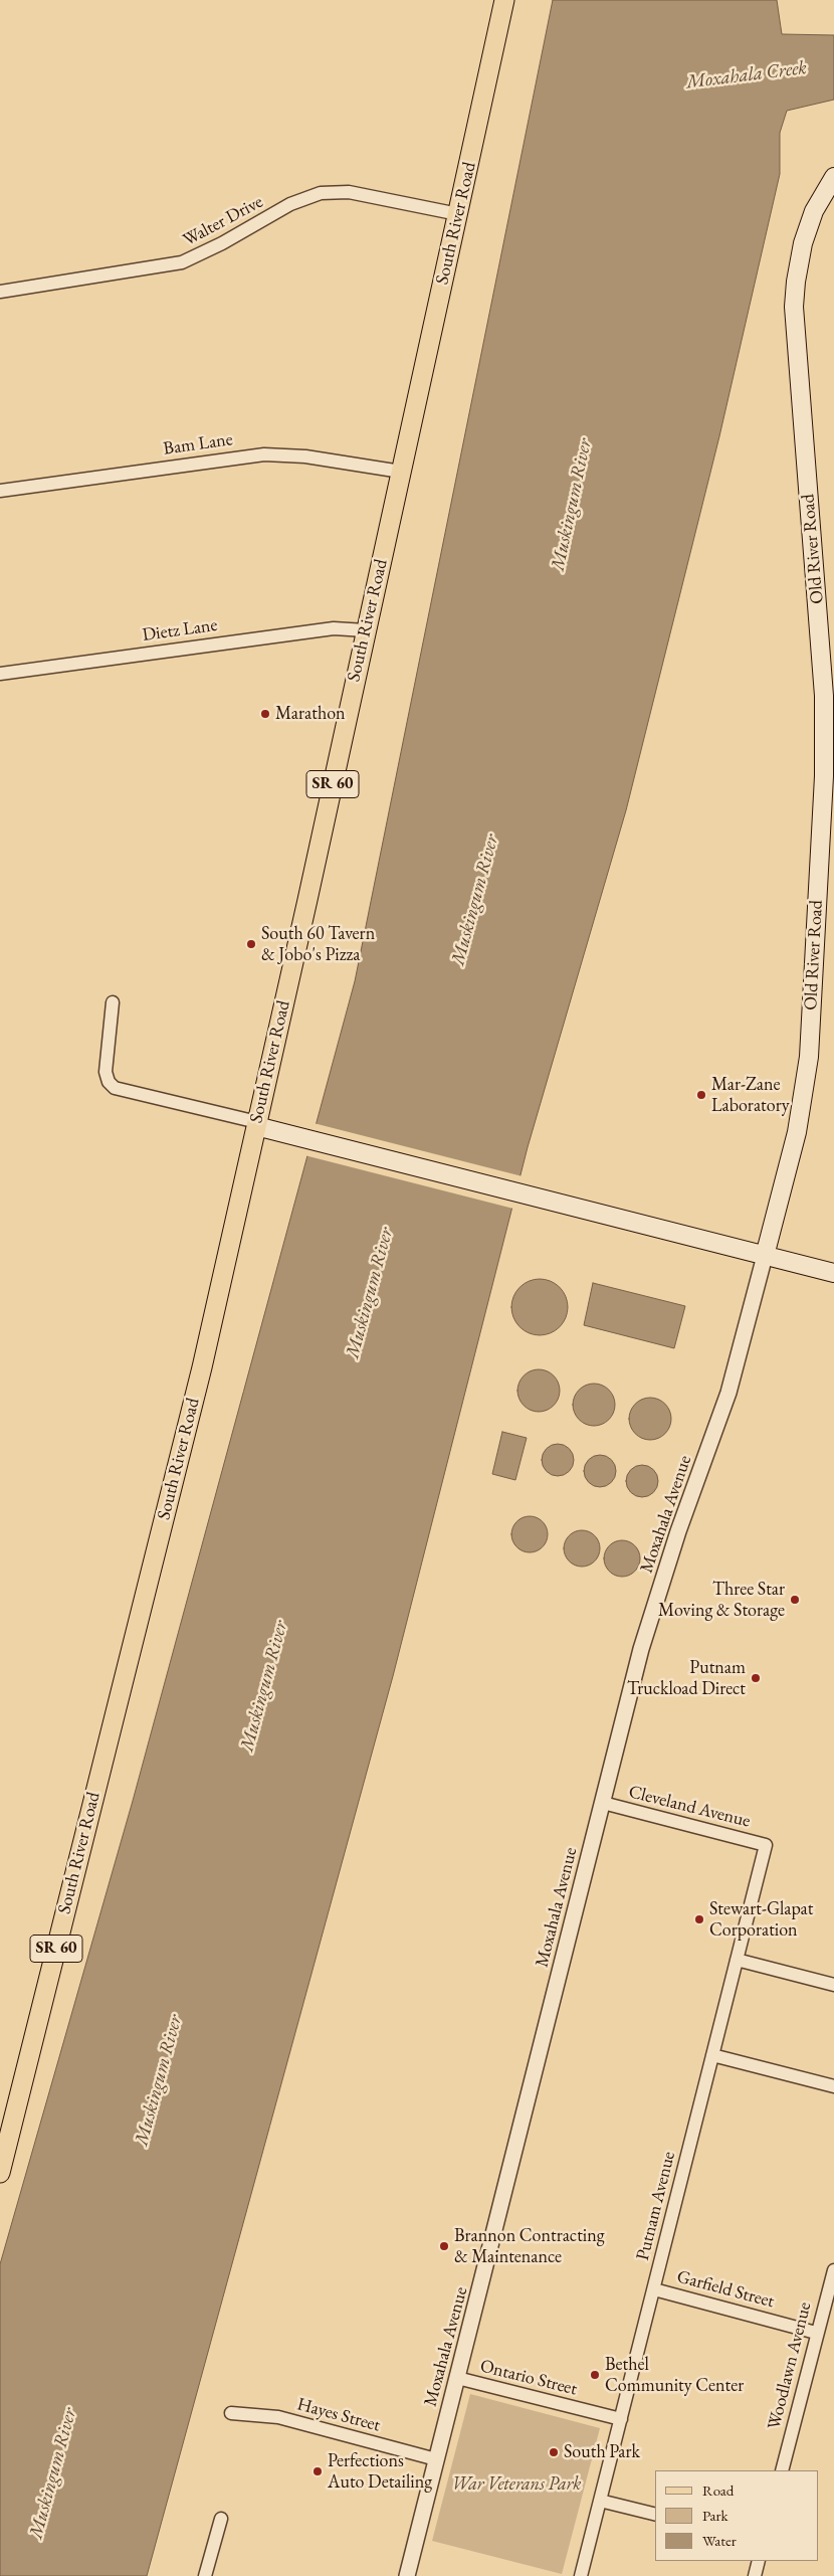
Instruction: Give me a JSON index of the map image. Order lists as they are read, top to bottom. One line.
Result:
{"streets":{"main road":["South River Road","Old River Road","SR 60"],"street":["Walter Drive","Bam Lane","Dietz Lane","Moxahala Avenue","Cleveland Avenue","Putnam Avenue","Garfield Street","Woodlawn Avenue","Ontario Street","Hayes Street"]},"crossings":[["Walter Drive","South River Road"],["South River Road","Bam Lane"],["South River Road","Dietz Lane"],["Old River Road","Moxahala Avenue"],["Moxahala Avenue","Cleveland Avenue"],["Moxahala Avenue","Ontario Street"],["Moxahala Avenue","Hayes Street"],["Cleveland Avenue","Putnam Avenue"],["Putnam Avenue","Garfield Street"],["Putnam Avenue","Ontario Street"],["Garfield Street","Woodlawn Avenue"]],"water":["Moxahala Creek","Muskingum River"],"parks":["War Veterans Park"],"places":["Marathon","South 60 Tavern & Jobo's Pizza","Mar-Zane Laboratory","Three Star Moving & Storage","Putnam Truckload Direct","Stewart-Glapat Corporation","Brannon Contracting & Maintenance","Bethel Community Center","South Park","Perfections Auto Detailing"],"legend":["Road","Park","Water"]}
